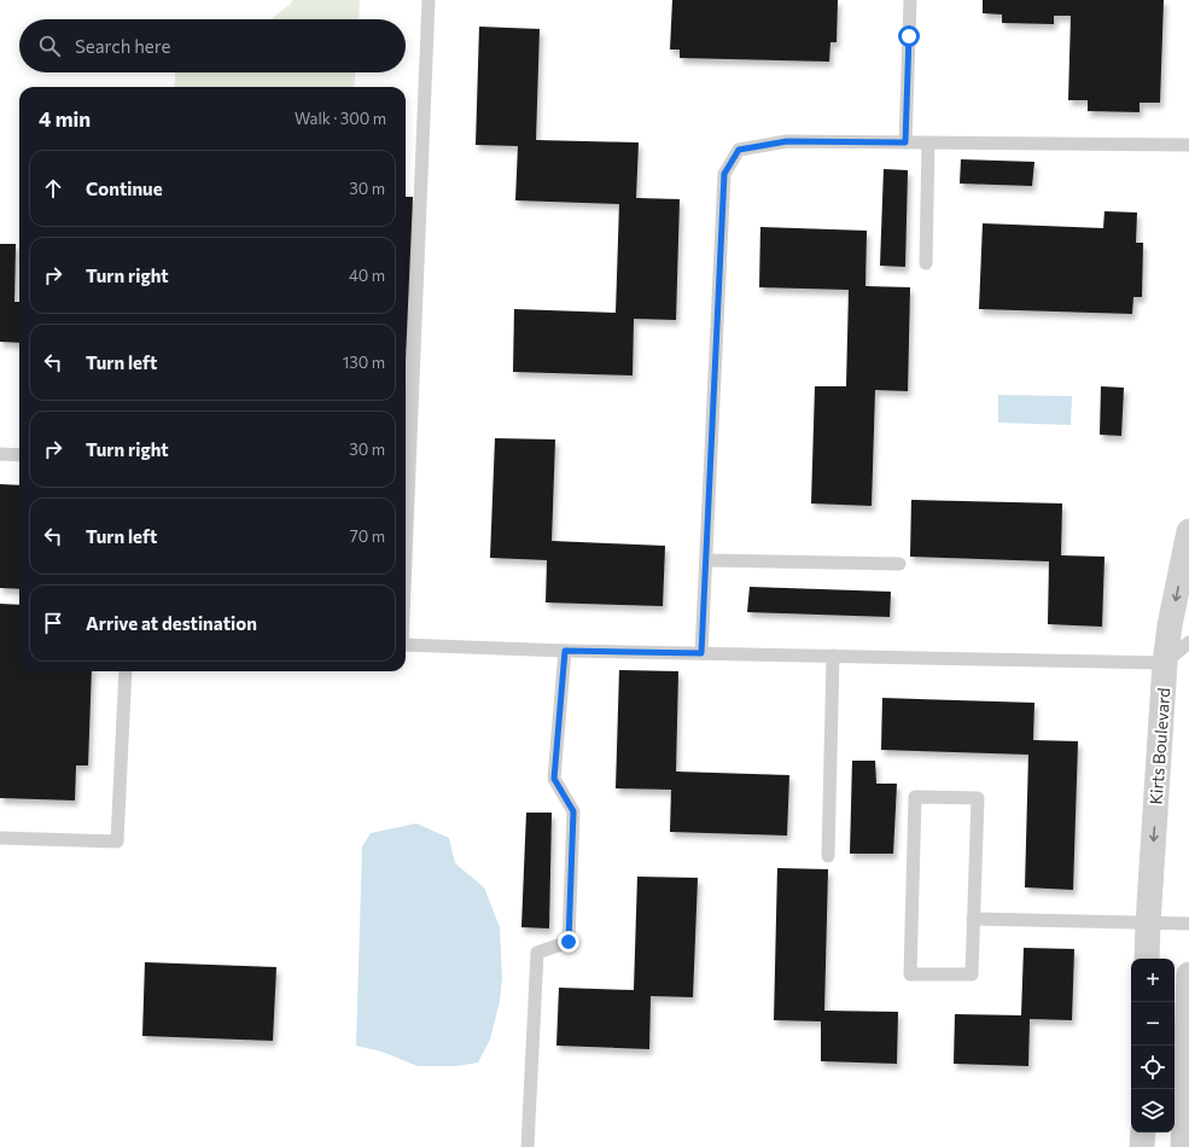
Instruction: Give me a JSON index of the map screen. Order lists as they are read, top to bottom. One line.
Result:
{"streets":{"street":["Kirts Boulevard"]},"one_way":["Kirts Boulevard"],"page":{"search":"Search here","heading":["4 min","Walk · 300 m"],"list":[["Continue","30 m"],["Turn right","40 m"],["Turn left","130 m"],["Turn right","30 m"],["Turn left","70 m"],"Arrive at destination"],"map_buttons":["+","−"]}}
